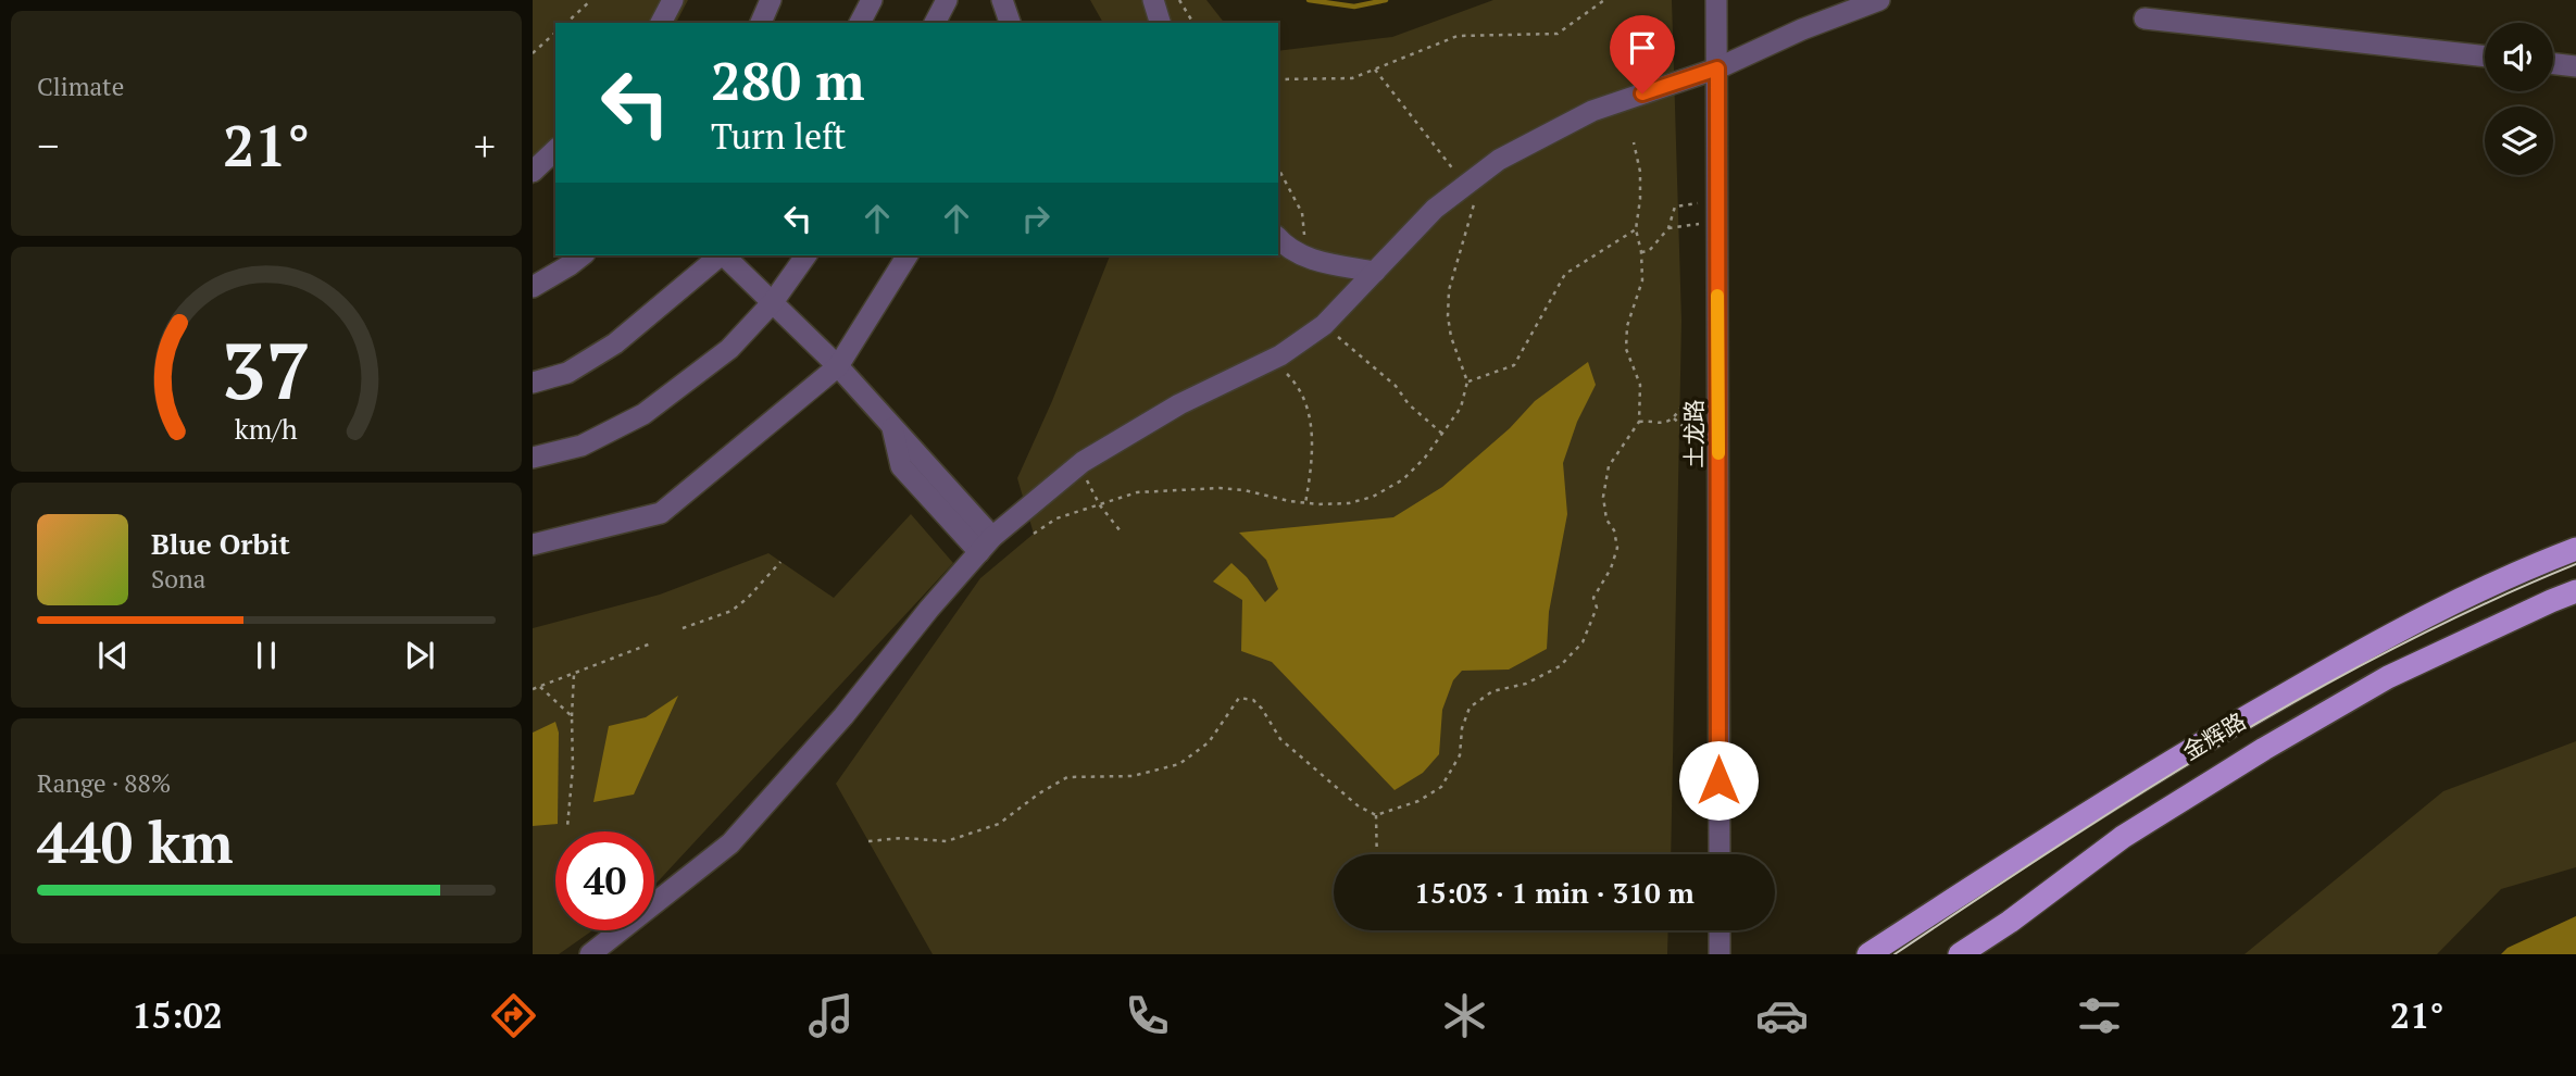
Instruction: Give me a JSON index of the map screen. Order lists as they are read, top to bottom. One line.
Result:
{"streets":{"main road":["金辉路"],"street":["土龙路"]},"page":{"tile":["Climate",["Range · 88%","440 km"]],"turn":["280 m","Turn left"],"heat":["−","21°","+"],"song":["Blue Orbit","Sona"],"limit":"40","trip":"15:03 · 1 min · 310 m","tabs":["15:02","21°"],"gauge":["37","km/h"]}}
